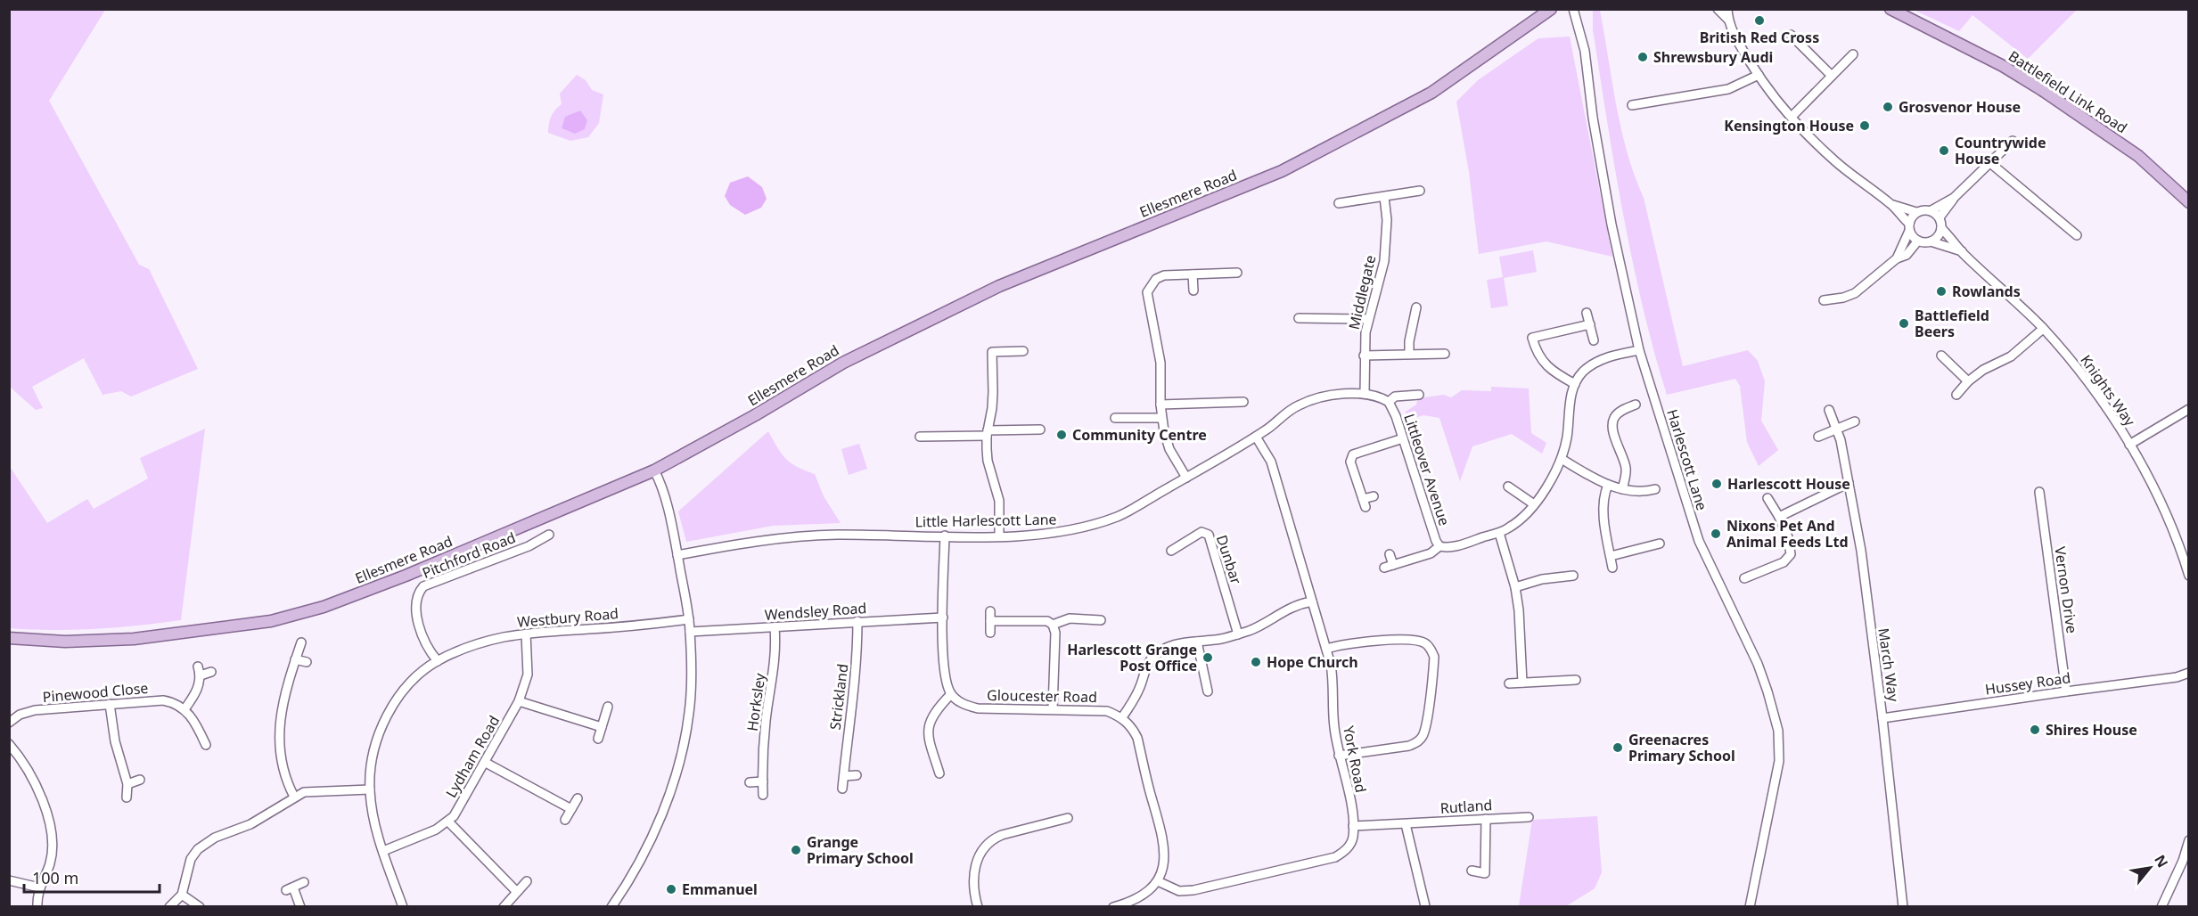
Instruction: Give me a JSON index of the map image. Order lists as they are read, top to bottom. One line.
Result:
{"streets":{"main road":["Battlefield Link Road","Ellesmere Road"],"street":["Middlegate","Knights Way","Harlescott Lane","Littleover Avenue","Little Harlescott Lane","Pitchford Road","Dunbar","Vernon Drive","Wendsley Road","Westbury Road","March Way","Hussey Road","Pinewood Close","Gloucester Road","Strickland","Horksley","Lydham Road","York Road","Rutland"]},"crossings":[["Middlegate","Little Harlescott Lane"],["Littleover Avenue","Little Harlescott Lane"],["Little Harlescott Lane","York Road"],["Pitchford Road","Westbury Road"],["Vernon Drive","Hussey Road"],["Wendsley Road","Strickland"],["Wendsley Road","Horksley"],["Westbury Road","Lydham Road"],["March Way","Hussey Road"],["York Road","Rutland"]],"places":["British Red Cross","Shrewsbury Audi","Grosvenor House","Kensington House","Countrywide House","Rowlands","Battlefield Beers","Community Centre","Harlescott House","Nixons Pet And Animal Feeds Ltd","Harlescott Grange Post Office","Hope Church","Shires House","Greenacres Primary School","Grange Primary School","Emmanuel"],"scale_bar":"100 m","north":"top right"}
